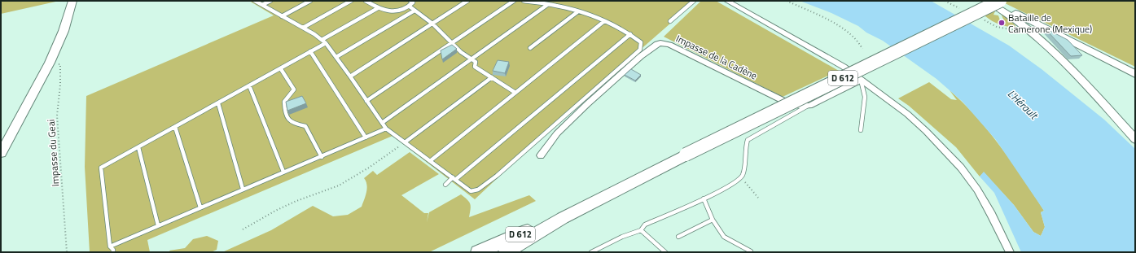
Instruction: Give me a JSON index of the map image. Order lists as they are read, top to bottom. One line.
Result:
{"streets":{"highway":["D 612"],"street":["Impasse de la Cadène"],"path":["Impasse du Geai"]},"water":["L'Hérault"],"places":["Bataille de Camerone (Mexique)"]}
